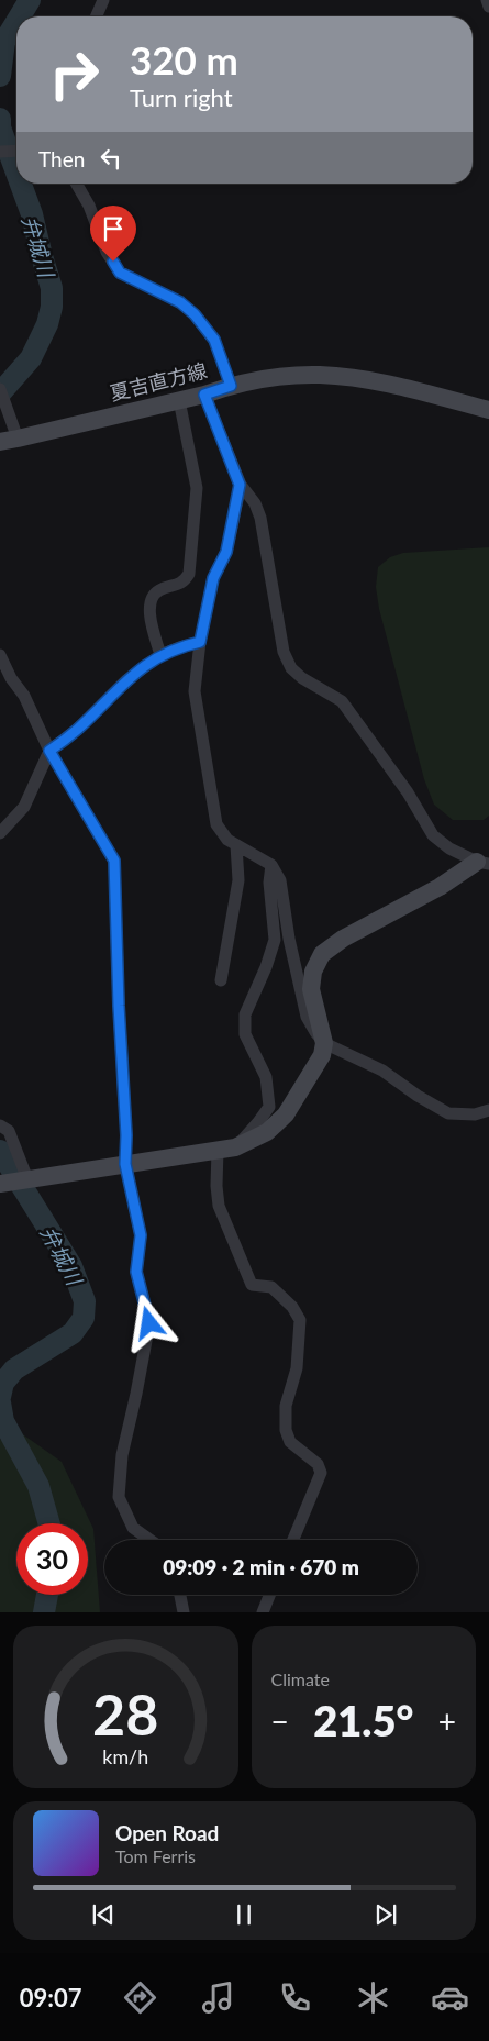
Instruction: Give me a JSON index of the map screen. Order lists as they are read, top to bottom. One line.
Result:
{"streets":{"street":["夏吉直方線"]},"water":["弁城川"],"page":{"turn":["320 m","Turn right"],"then":"Then","limit":"30","trip":"09:09 · 2 min · 670 m","tile":"Climate","heat":["−","21.5°","+"],"song":["Open Road","Tom Ferris"],"tabs":"09:07","gauge":["28","km/h"]}}
